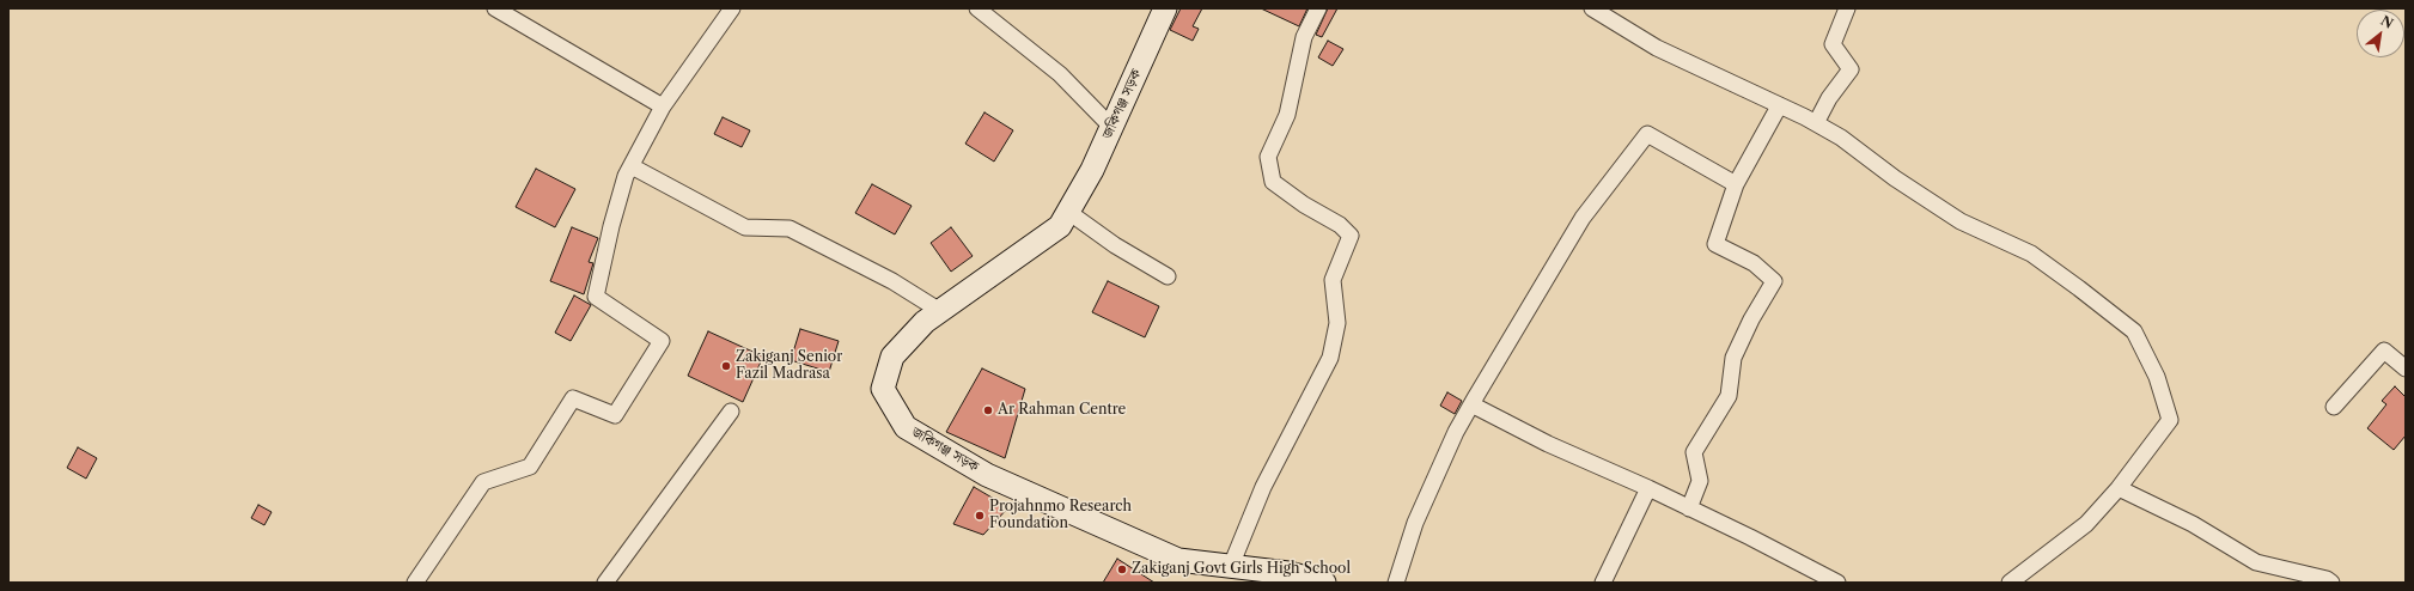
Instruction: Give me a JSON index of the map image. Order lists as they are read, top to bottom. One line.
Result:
{"streets":{"main road":["জকিগঞ্জ সড়ক"]},"places":["Zakiganj Senior Fazil Madrasa","Ar Rahman Centre","Projahnmo Research Foundation","Zakiganj Govt Girls High School"],"north":"top right"}
